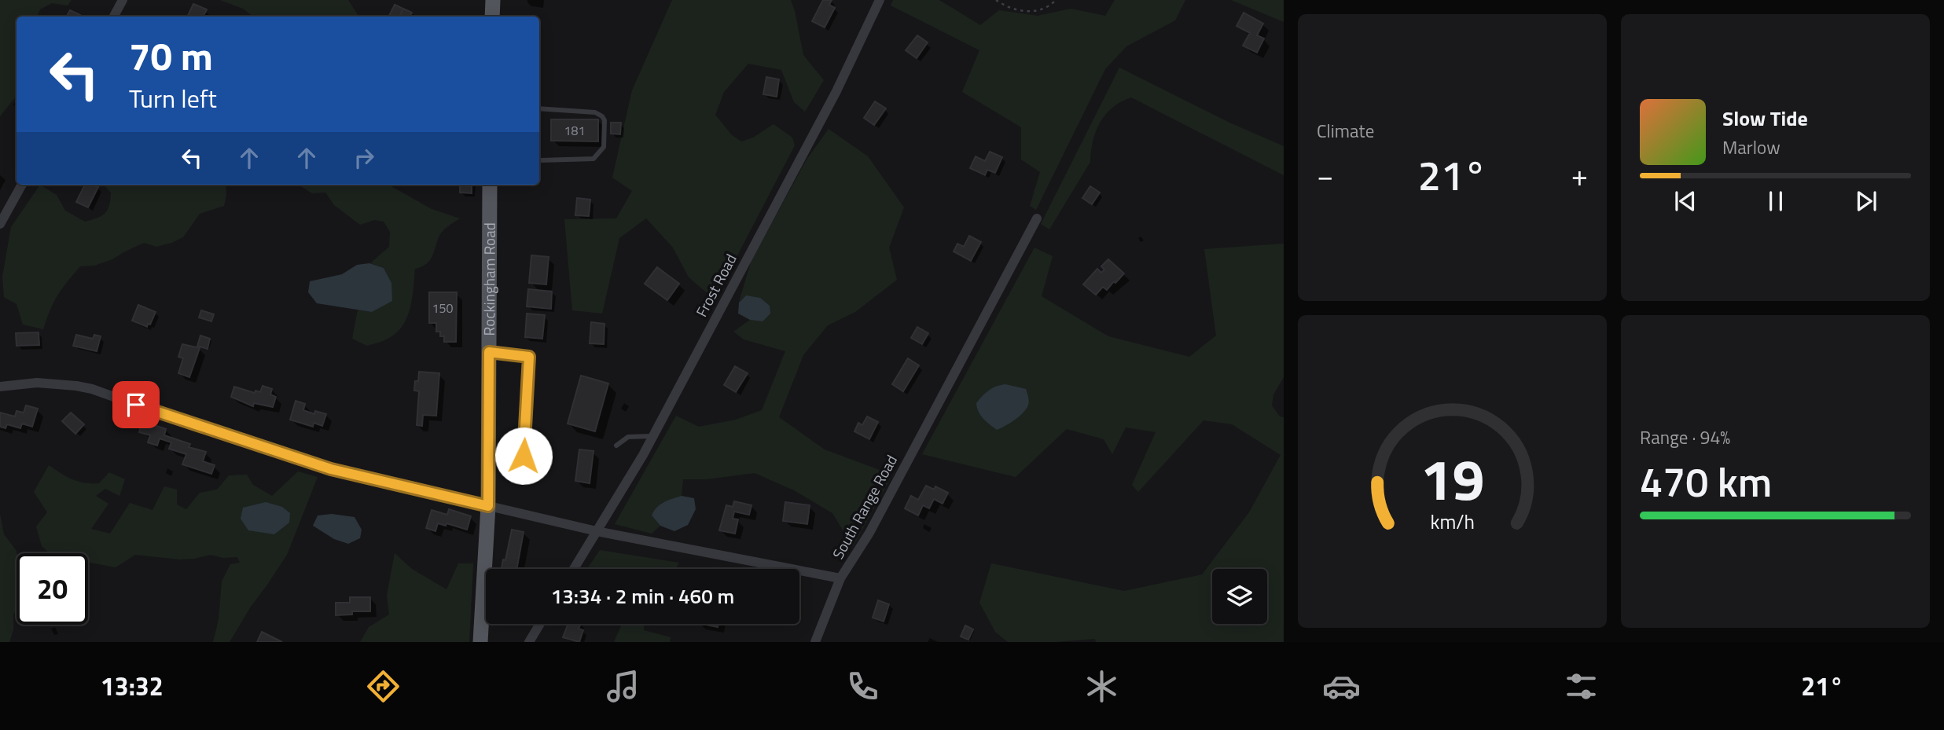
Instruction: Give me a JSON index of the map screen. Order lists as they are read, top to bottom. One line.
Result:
{"streets":{"main road":["Rockingham Road"],"street":["Frost Road","South Range Road"]},"crossings":[["Rockingham Road","South Range Road"],["Frost Road","South Range Road"]],"house_numbers":["181","150"],"page":{"tile":["Climate",["Range · 94%","470 km"]],"turn":["70 m","Turn left"],"song":["Slow Tide","Marlow"],"heat":["−","21°","+"],"limit":"20","trip":"13:34 · 2 min · 460 m","tabs":["13:32","21°"],"gauge":["19","km/h"]}}
